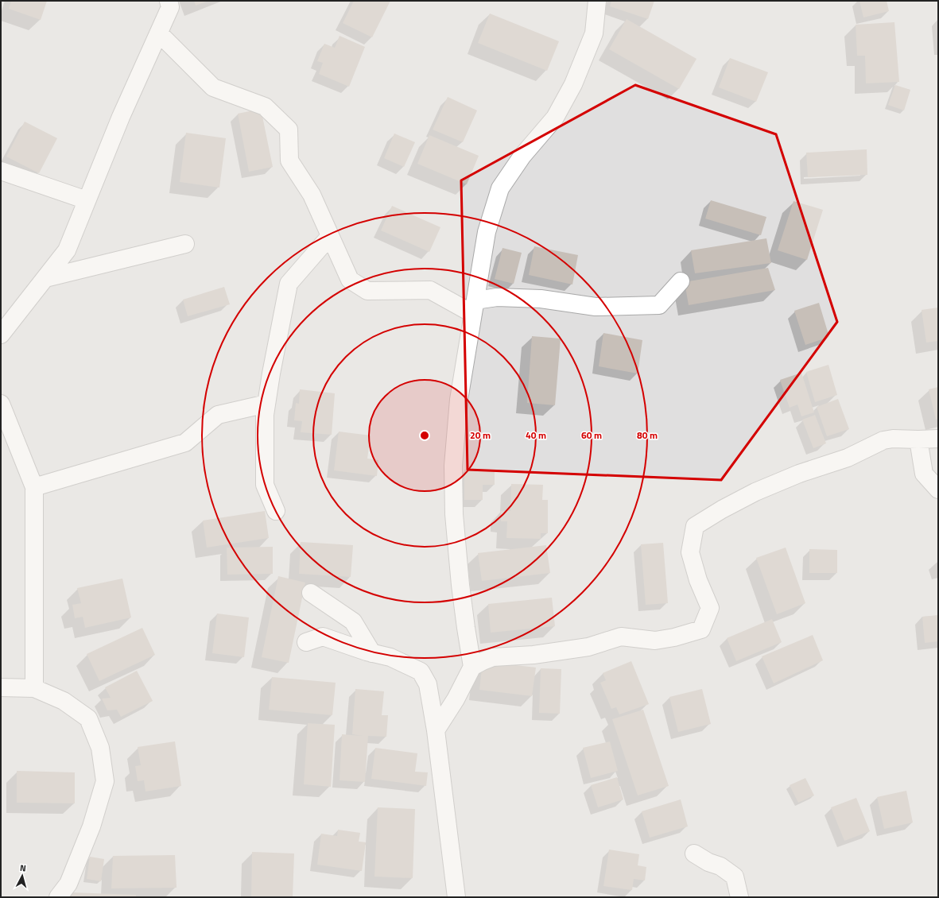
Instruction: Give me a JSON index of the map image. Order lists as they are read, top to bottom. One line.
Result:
{"north":"top","rings":["20 m","40 m","60 m","80 m"]}
